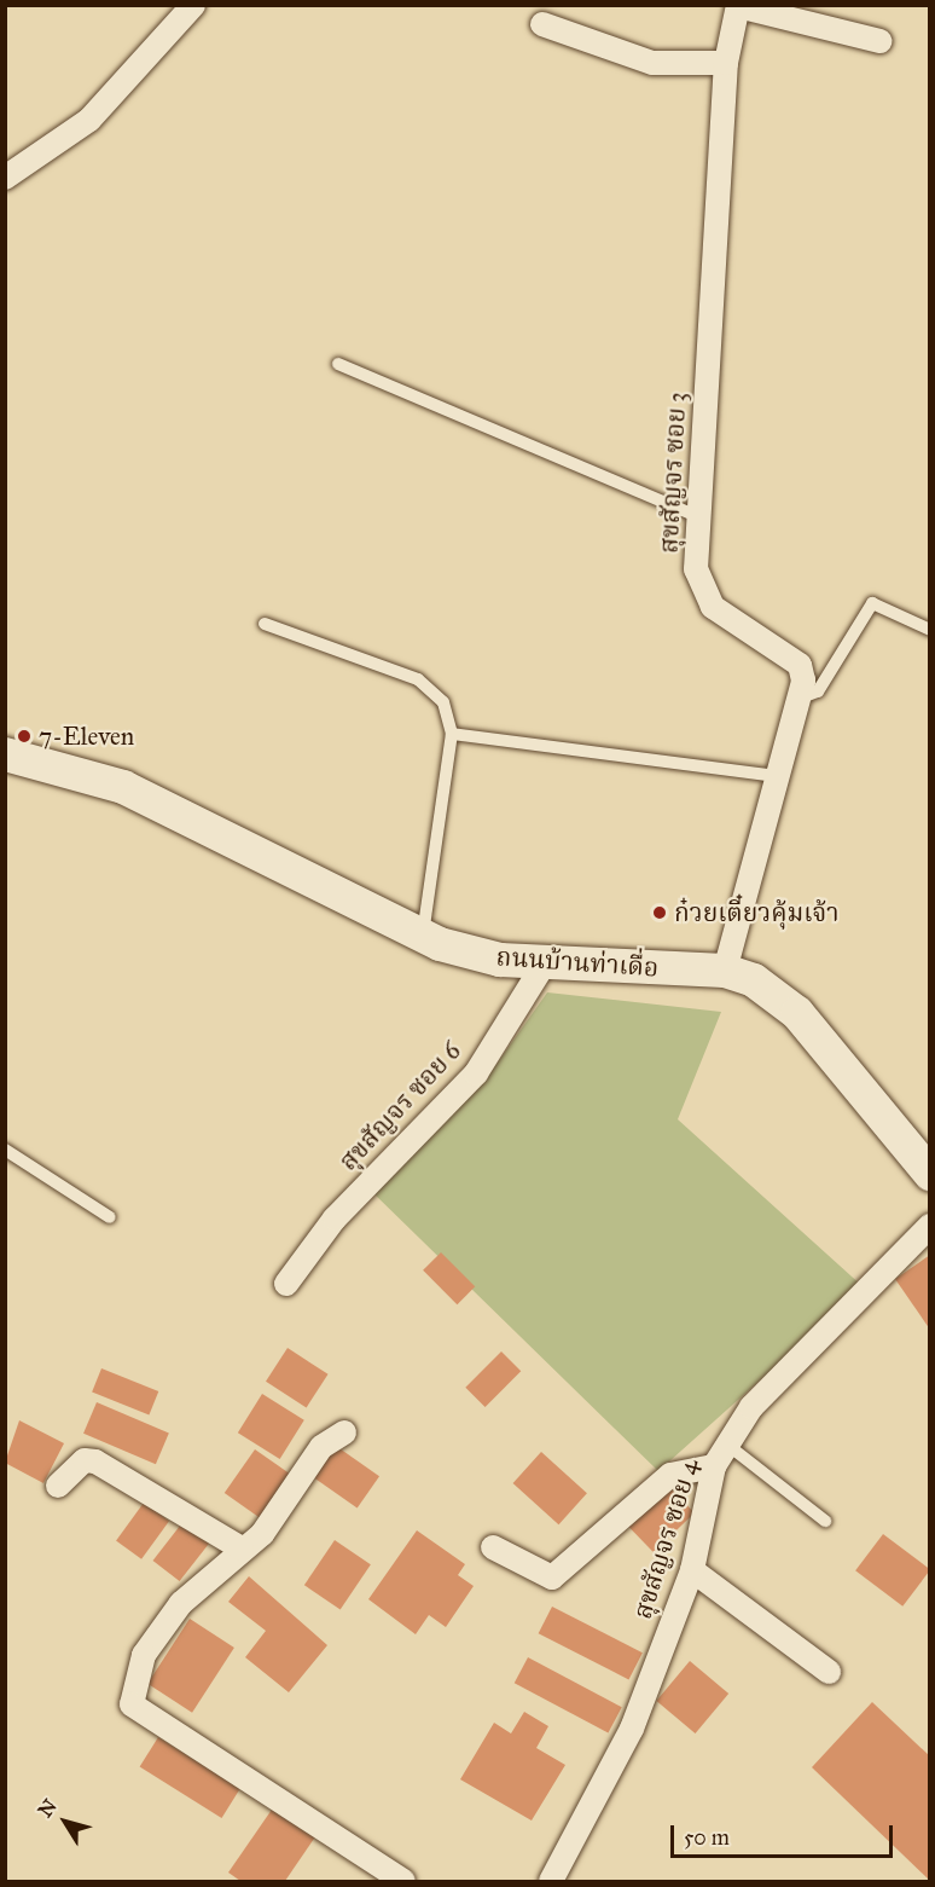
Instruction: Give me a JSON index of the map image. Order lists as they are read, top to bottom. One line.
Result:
{"streets":{"street":["สุขสัญจร ซอย 3","ถนนบ้านท่าเดื่อ","สุขสัญจร ซอย 6","สุขสัญจร ซอย 4"]},"crossings":[["สุขสัญจร ซอย 3","ถนนบ้านท่าเดื่อ"],["ถนนบ้านท่าเดื่อ","สุขสัญจร ซอย 6"]],"places":["7-Eleven","ก๋วยเตี๋ยวคุ้มเจ้า"],"scale_bar":"50 m","north":"top left"}
